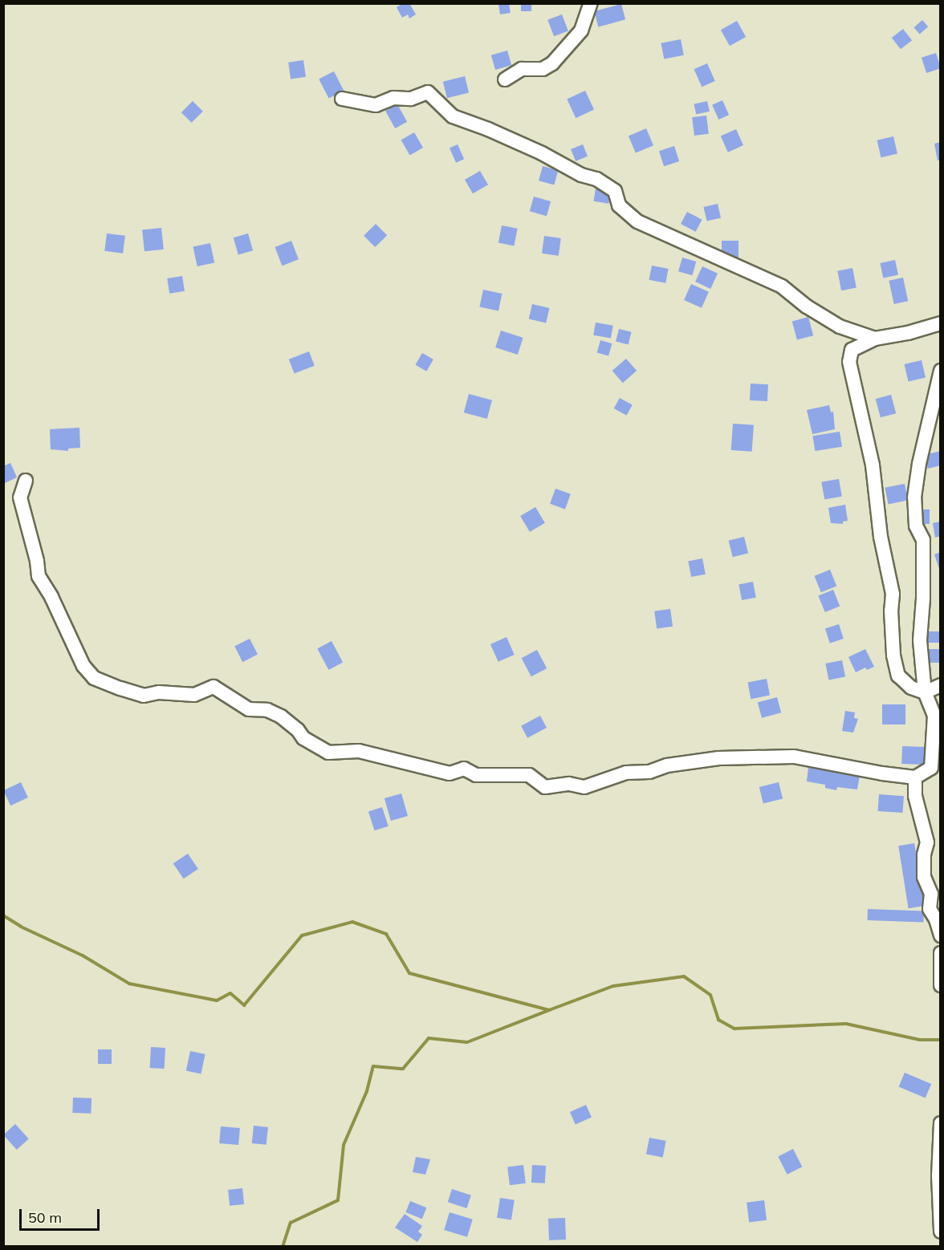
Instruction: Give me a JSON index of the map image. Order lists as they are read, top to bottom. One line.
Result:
{"scale_bar":"50 m"}
